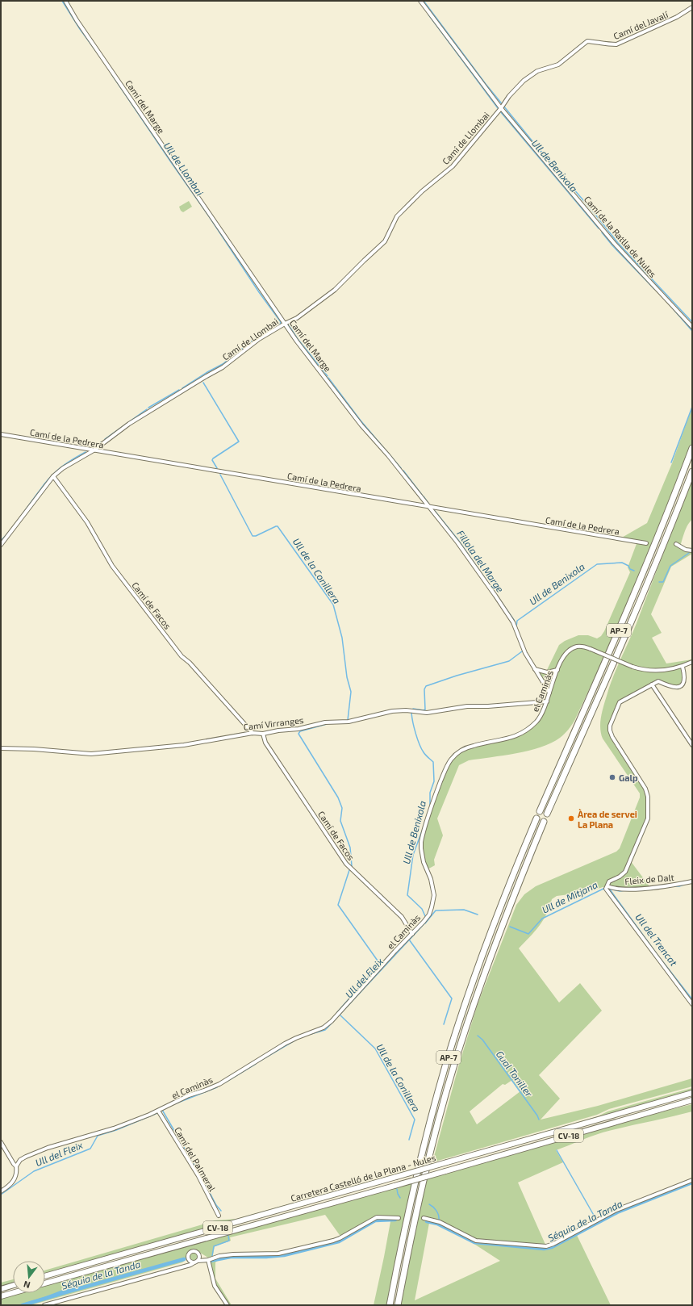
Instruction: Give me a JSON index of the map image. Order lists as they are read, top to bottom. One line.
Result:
{"streets":{"highway":["AP-7"],"main road":["CV-18","Carretera Castelló de la Plana - Nules"],"street":["Camí del Javalí","Camí del Marge","Camí de Llombai","Camí de la Ratlla de Nules","Camí de la Pedrera","Camí de Facos","el Caminàs","Camí Virranges","Fleix de Dalt","Camí del Palmeral"]},"crossings":[["Camí del Javalí","Camí de Llombai"],["Camí del Javalí","Camí de la Ratlla de Nules"],["Camí del Marge","Camí de Llombai"],["Camí del Marge","Camí de la Pedrera"],["Camí del Marge","el Caminàs"],["Camí de Llombai","Camí de la Ratlla de Nules"],["Camí de Llombai","Camí de la Pedrera"],["Camí de Llombai","Camí de Facos"],["Camí de Facos","el Caminàs"],["Camí de Facos","Camí Virranges"],["el Caminàs","Camí Virranges"],["el Caminàs","Camí del Palmeral"],["CV-18","Carretera Castelló de la Plana - Nules"]],"water":["Ull de Benixola","Ull de Llombai","Fillola del Marge","Ull de la Conillera","Ull de Mitjana","Ull del Trencat","Ull del Fleix","Gual Toniller","Séquia de la Tanda"],"places":["Galp","Àrea de servei La Plana"],"north":"bottom"}
